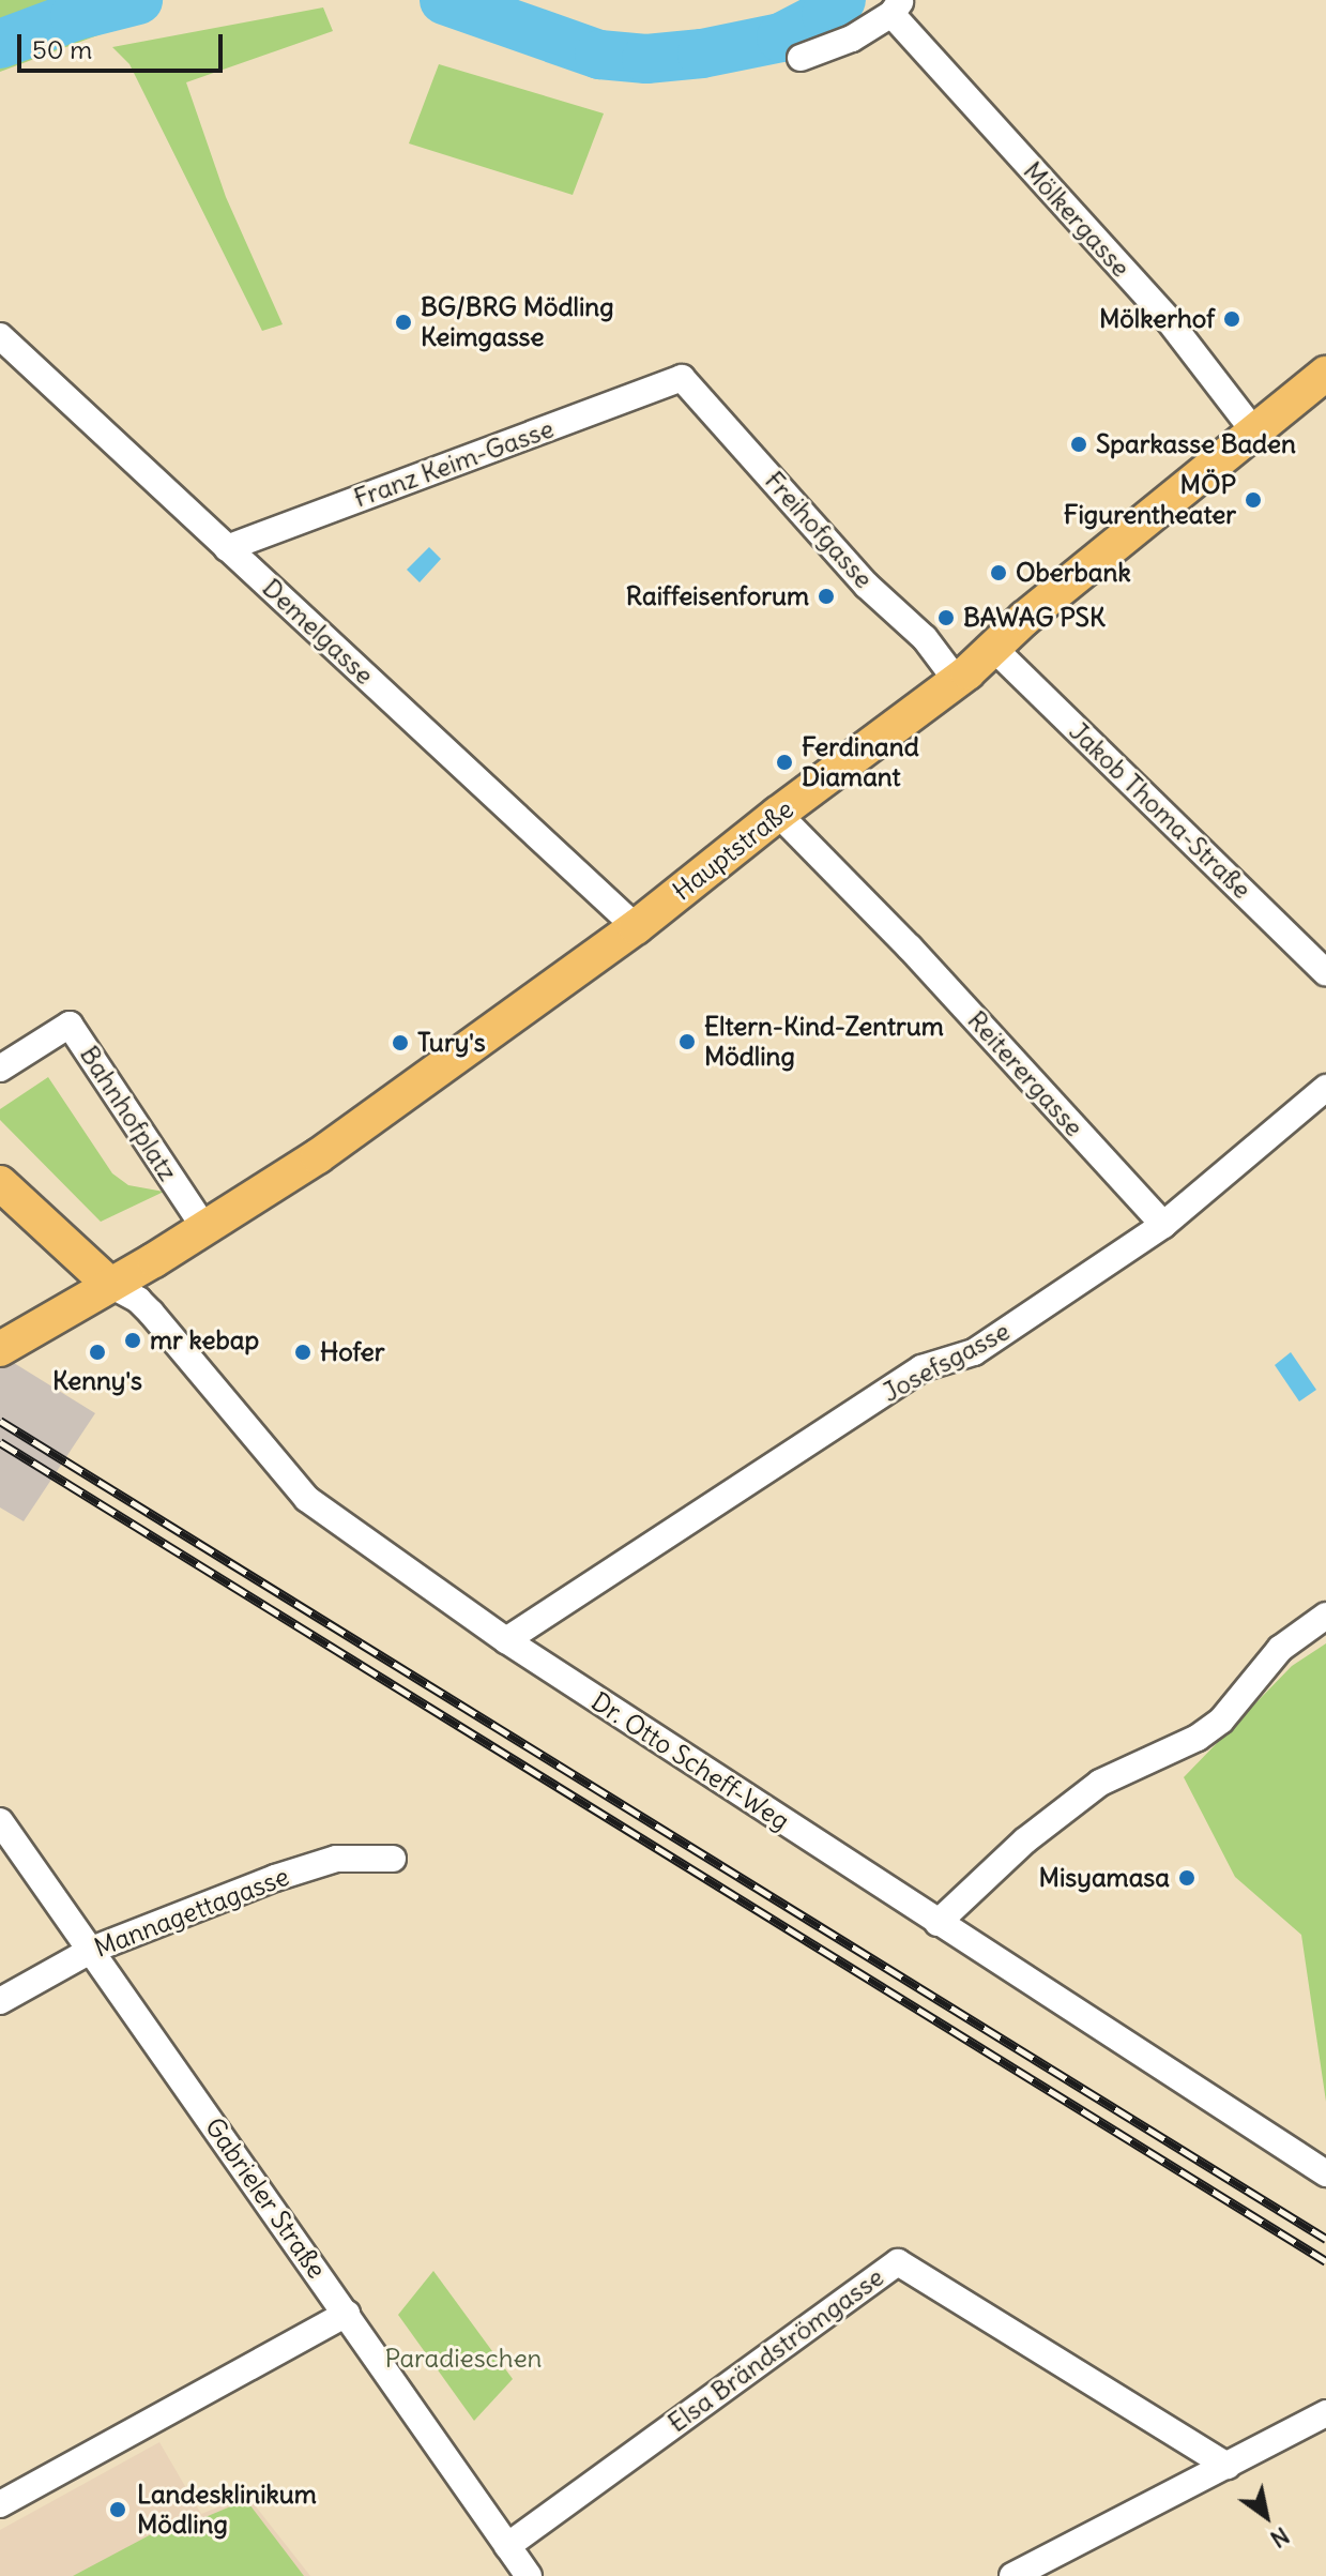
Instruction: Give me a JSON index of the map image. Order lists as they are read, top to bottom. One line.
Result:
{"streets":{"main road":["Hauptstraße"],"street":["Mölkergasse","Franz Keim-Gasse","Freihofgasse","Demelgasse","Jakob Thoma-Straße","Reiterergasse","Bahnhofplatz","Josefsgasse","Dr. Otto Scheff-Weg","Mannagettagasse","Gabrieler Straße","Elsa Brändströmgasse"]},"crossings":[["Mölkergasse","Hauptstraße"],["Franz Keim-Gasse","Freihofgasse"],["Franz Keim-Gasse","Demelgasse"],["Freihofgasse","Hauptstraße"],["Demelgasse","Hauptstraße"],["Jakob Thoma-Straße","Hauptstraße"],["Hauptstraße","Reiterergasse"],["Hauptstraße","Bahnhofplatz"],["Hauptstraße","Dr. Otto Scheff-Weg"],["Reiterergasse","Josefsgasse"],["Josefsgasse","Dr. Otto Scheff-Weg"],["Mannagettagasse","Gabrieler Straße"],["Gabrieler Straße","Elsa Brändströmgasse"]],"parks":["Paradieschen"],"places":["Mölkerhof","BG/BRG Mödling Keimgasse","Sparkasse Baden","MÖP Figurentheater","Oberbank","Raiffeisenforum","BAWAG PSK","Ferdinand Diamant","Eltern-Kind-Zentrum Mödling","Tury's","mr kebap","Kenny's","Hofer","Misyamasa","Landesklinikum Mödling"],"scale_bar":"50 m","north":"bottom right"}
